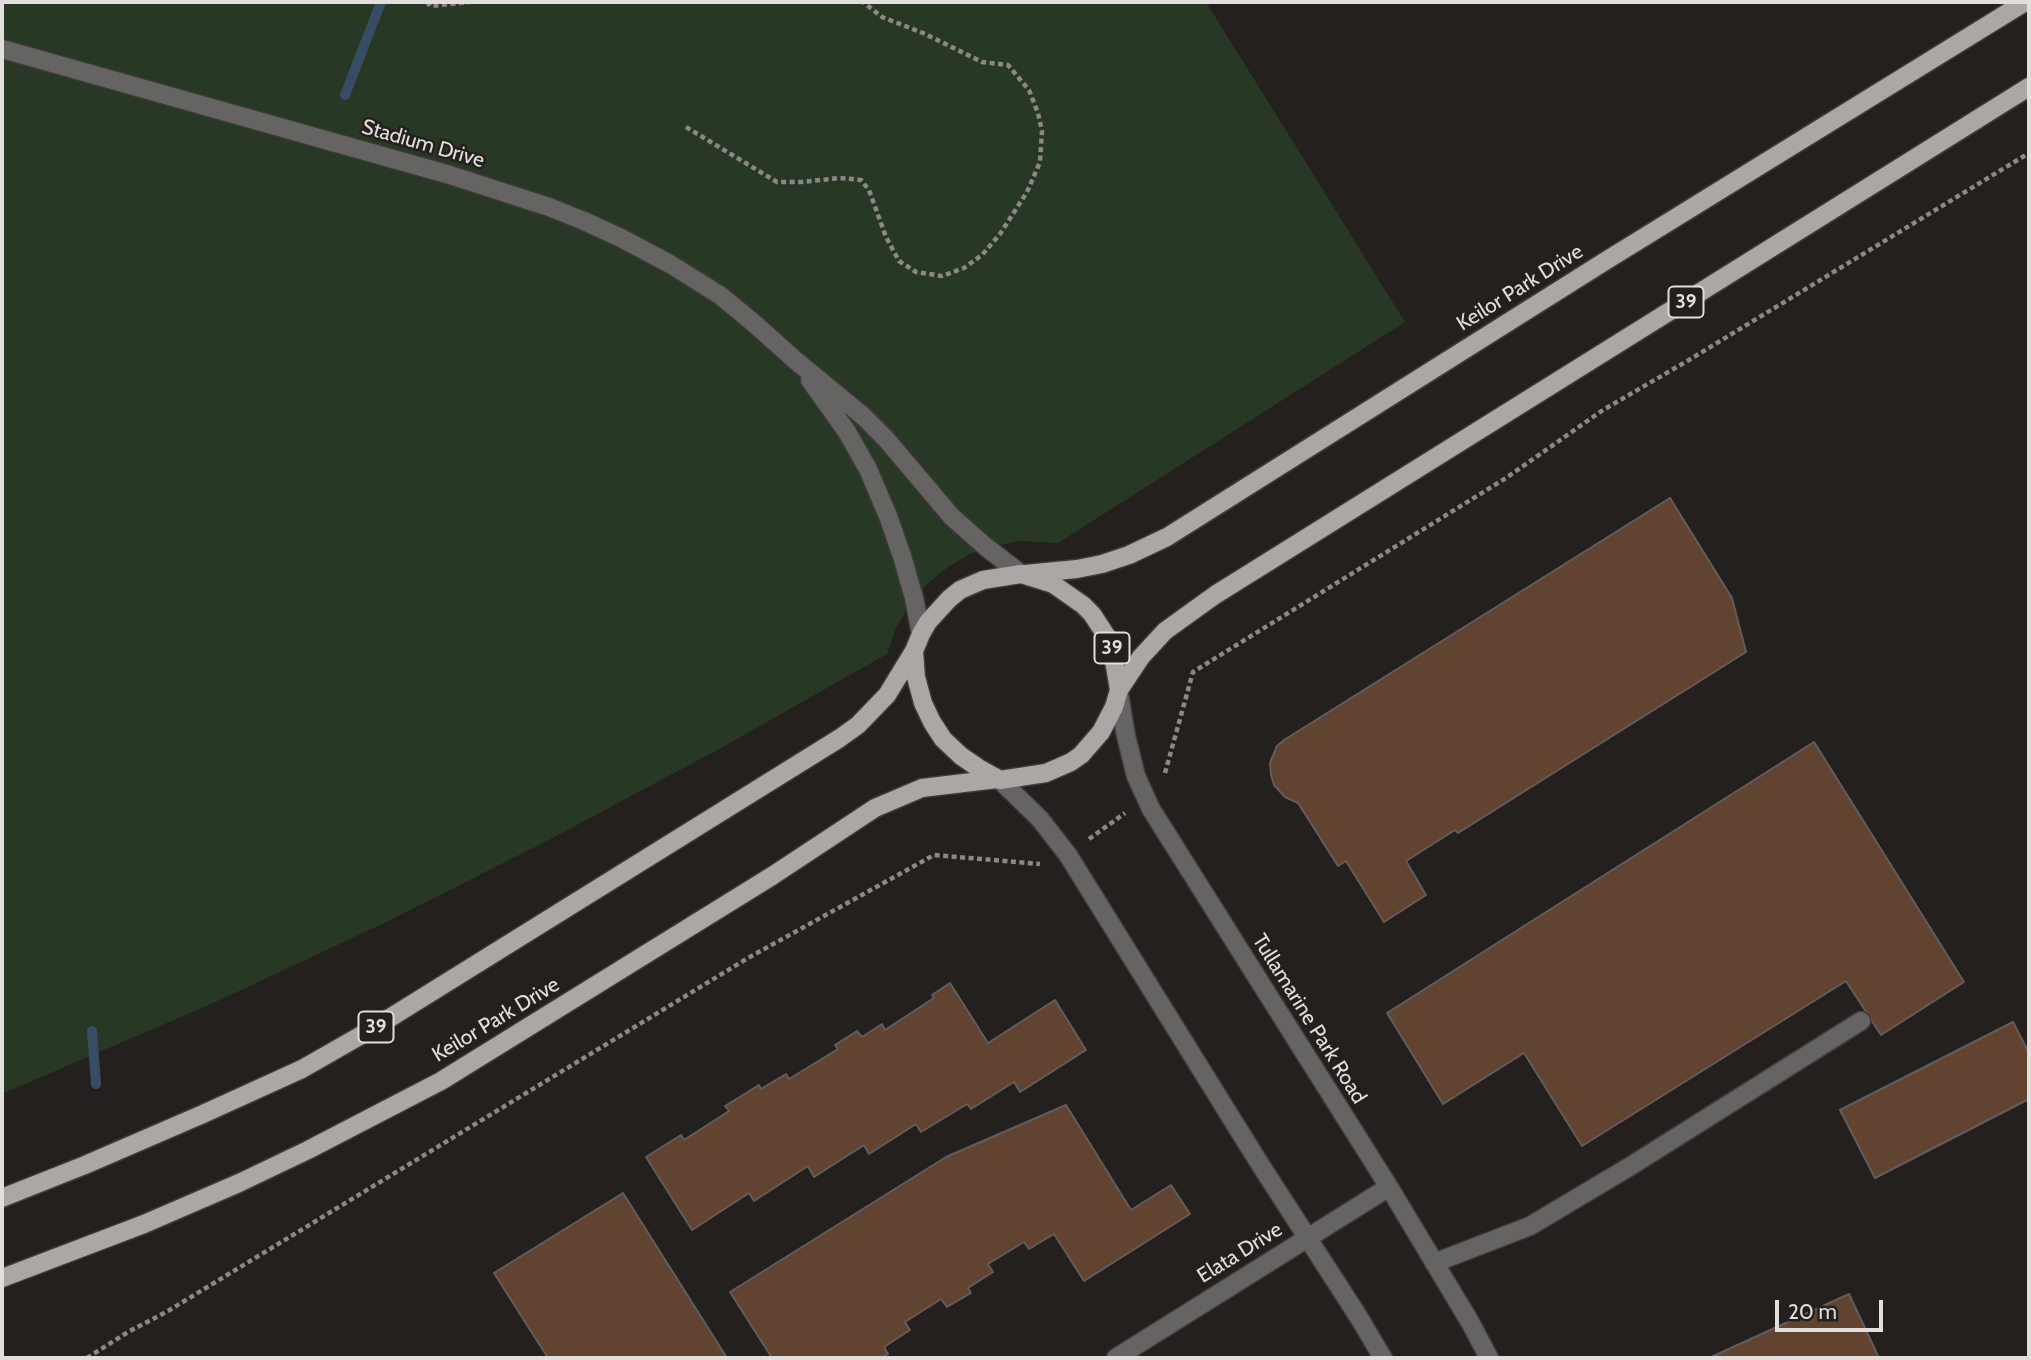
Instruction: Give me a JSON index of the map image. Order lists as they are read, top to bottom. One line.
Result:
{"streets":{"main road":["Keilor Park Drive","39"],"street":["Stadium Drive","Tullamarine Park Road","Elata Drive"]},"crossings":[["Keilor Park Drive","39"],["Keilor Park Drive","Tullamarine Park Road"],["39","Tullamarine Park Road"],["Tullamarine Park Road","Elata Drive"]],"scale_bar":"20 m"}
